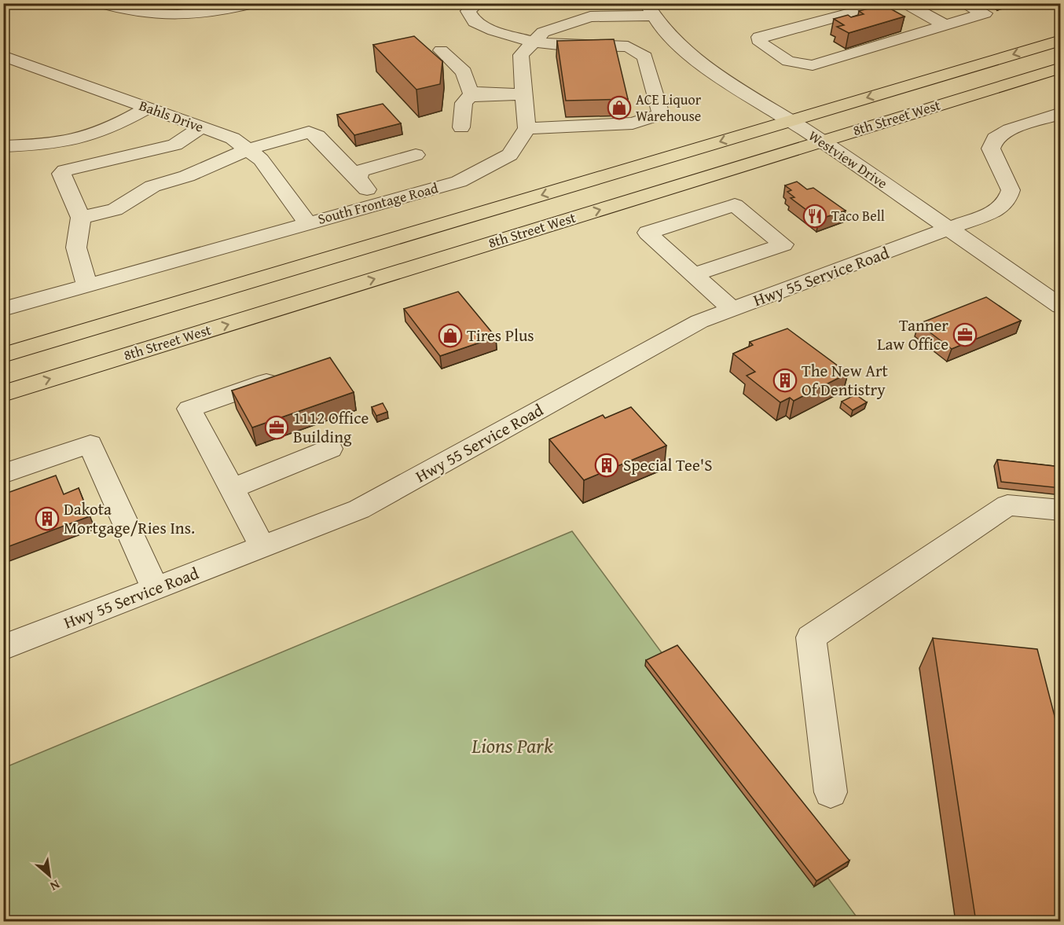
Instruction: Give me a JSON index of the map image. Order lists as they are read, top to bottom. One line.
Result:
{"streets":{"highway":["8th Street West"],"street":["Bahls Drive","Westview Drive","South Frontage Road","Hwy 55 Service Road"]},"crossings":[["Bahls Drive","South Frontage Road"],["8th Street West","Westview Drive"],["Westview Drive","Hwy 55 Service Road"]],"parks":["Lions Park"],"places":{"shop":["ACE Liquor Warehouse","Tires Plus"],"restaurant":["Taco Bell"],"office":["Tanner Law Office","1112 Office Building"],"building":["The New Art Of Dentistry","Special Tee'S","Dakota Mortgage/Ries Ins."]},"north":"bottom right"}
